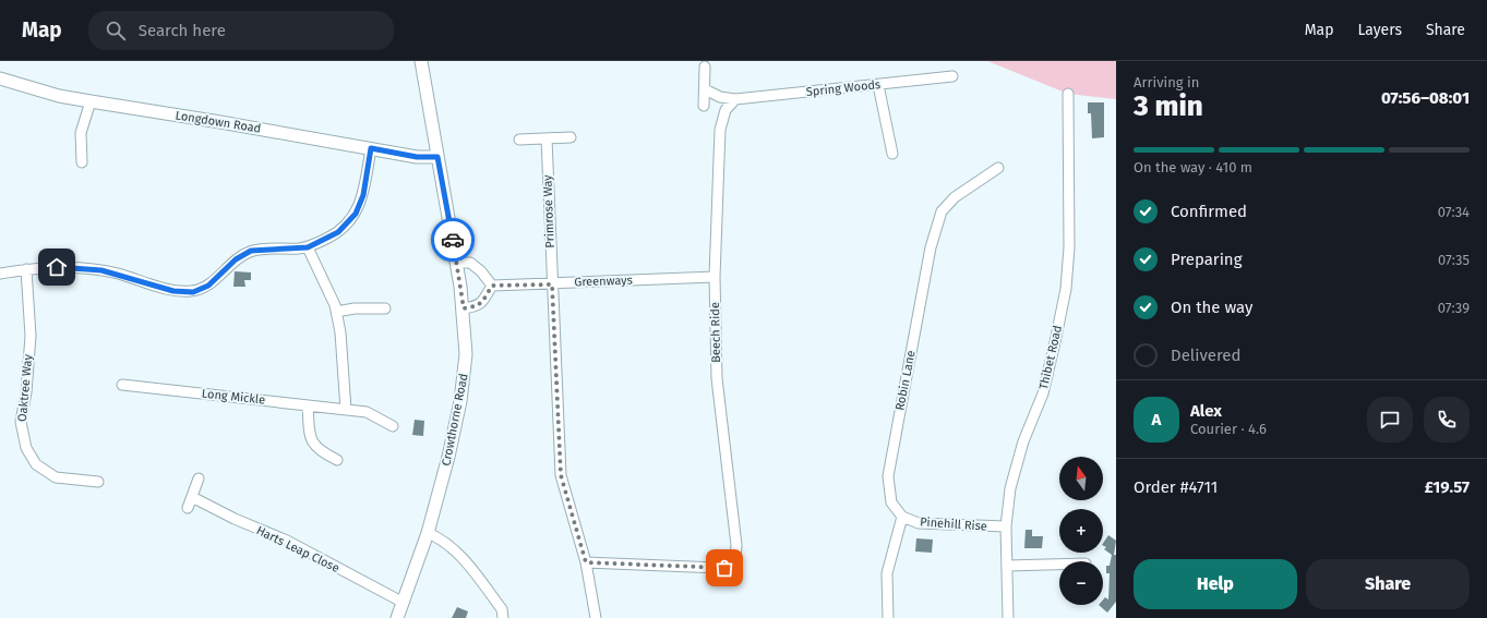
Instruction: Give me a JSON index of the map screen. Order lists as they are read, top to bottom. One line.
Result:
{"streets":{"street":["Spring Woods","Longdown Road","Primrose Way","Greenways","Beech Ride","Thibet Road","Robin Lane","Oaktree Way","Long Mickle","Crowthorne Road","Pinehill Rise","Harts Leap Close"]},"crossings":[["Spring Woods","Beech Ride"],["Longdown Road","Crowthorne Road"],["Primrose Way","Greenways"],["Primrose Way","Beech Ride"],["Greenways","Beech Ride"],["Thibet Road","Pinehill Rise"],["Robin Lane","Pinehill Rise"],["Crowthorne Road","Harts Leap Close"]],"north":"top","page":{"header":"Map","search":"Search here","nav":["Map","Layers","Share"],"heading":["3 min","Arriving in","07:56–08:01"],"panel":["Alex","Courier · 4.6","Order #4711","£19.57"],"bar":"On the way · 410 m","list":[["Confirmed","07:34"],["Preparing","07:35"],["On the way","07:39"],"Delivered"],"round":"A","map_buttons":["+","−"],"buttons":["Help","Share"]}}
